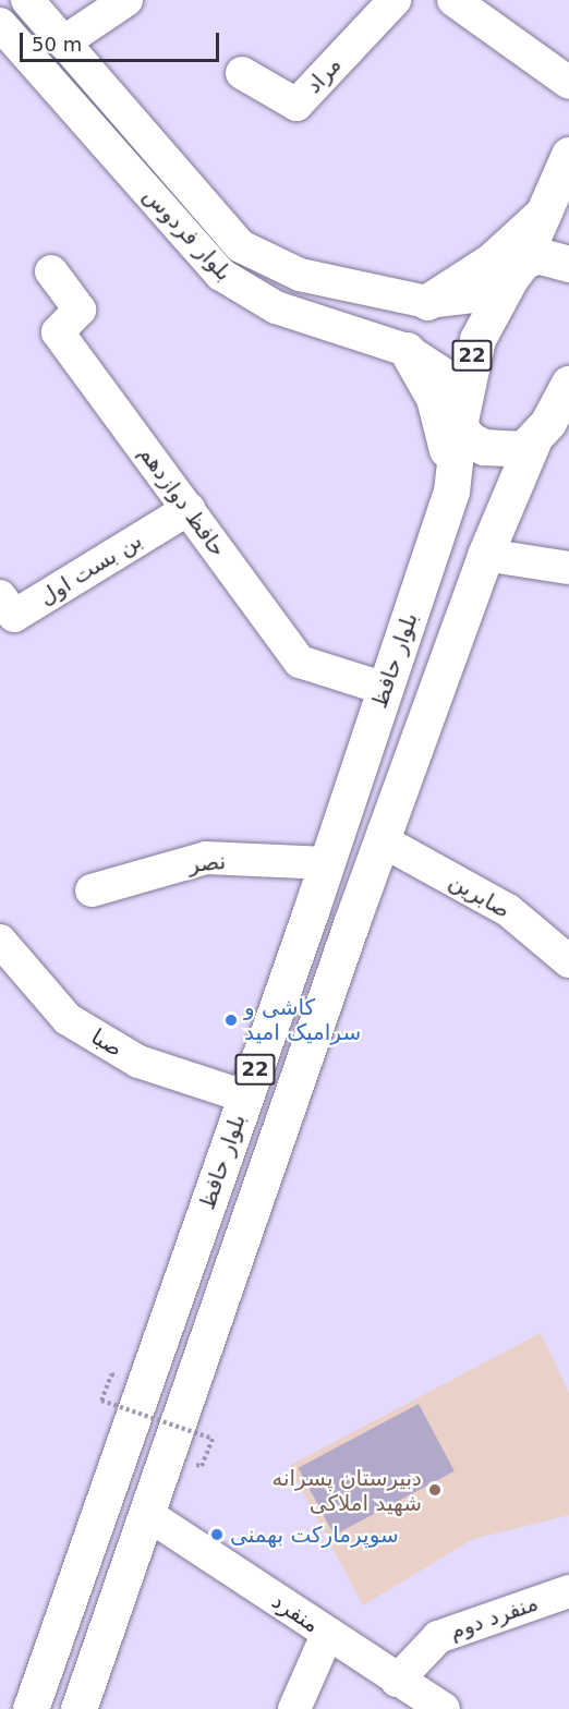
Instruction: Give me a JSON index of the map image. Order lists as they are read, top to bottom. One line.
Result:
{"streets":{"main road":["22","بلوار حافظ"],"street":["مراد","بلوار فردوس","حافظ دوازدهم","بن بست اول","نصر","صابرین","صبا","منفرد","منفرد دوم"]},"crossings":[["بلوار فردوس","22"],["22","بلوار حافظ"],["حافظ دوازدهم","بن بست اول"],["حافظ دوازدهم","بلوار حافظ"],["بلوار حافظ","نصر"],["بلوار حافظ","صابرین"],["بلوار حافظ","صبا"],["بلوار حافظ","منفرد"],["منفرد","منفرد دوم"]],"places":["کاشی و سرامیک امید","دبیرستان پسرانه شهید املاکی","سوپرمارکت بهمنی"],"scale_bar":"50 m"}
